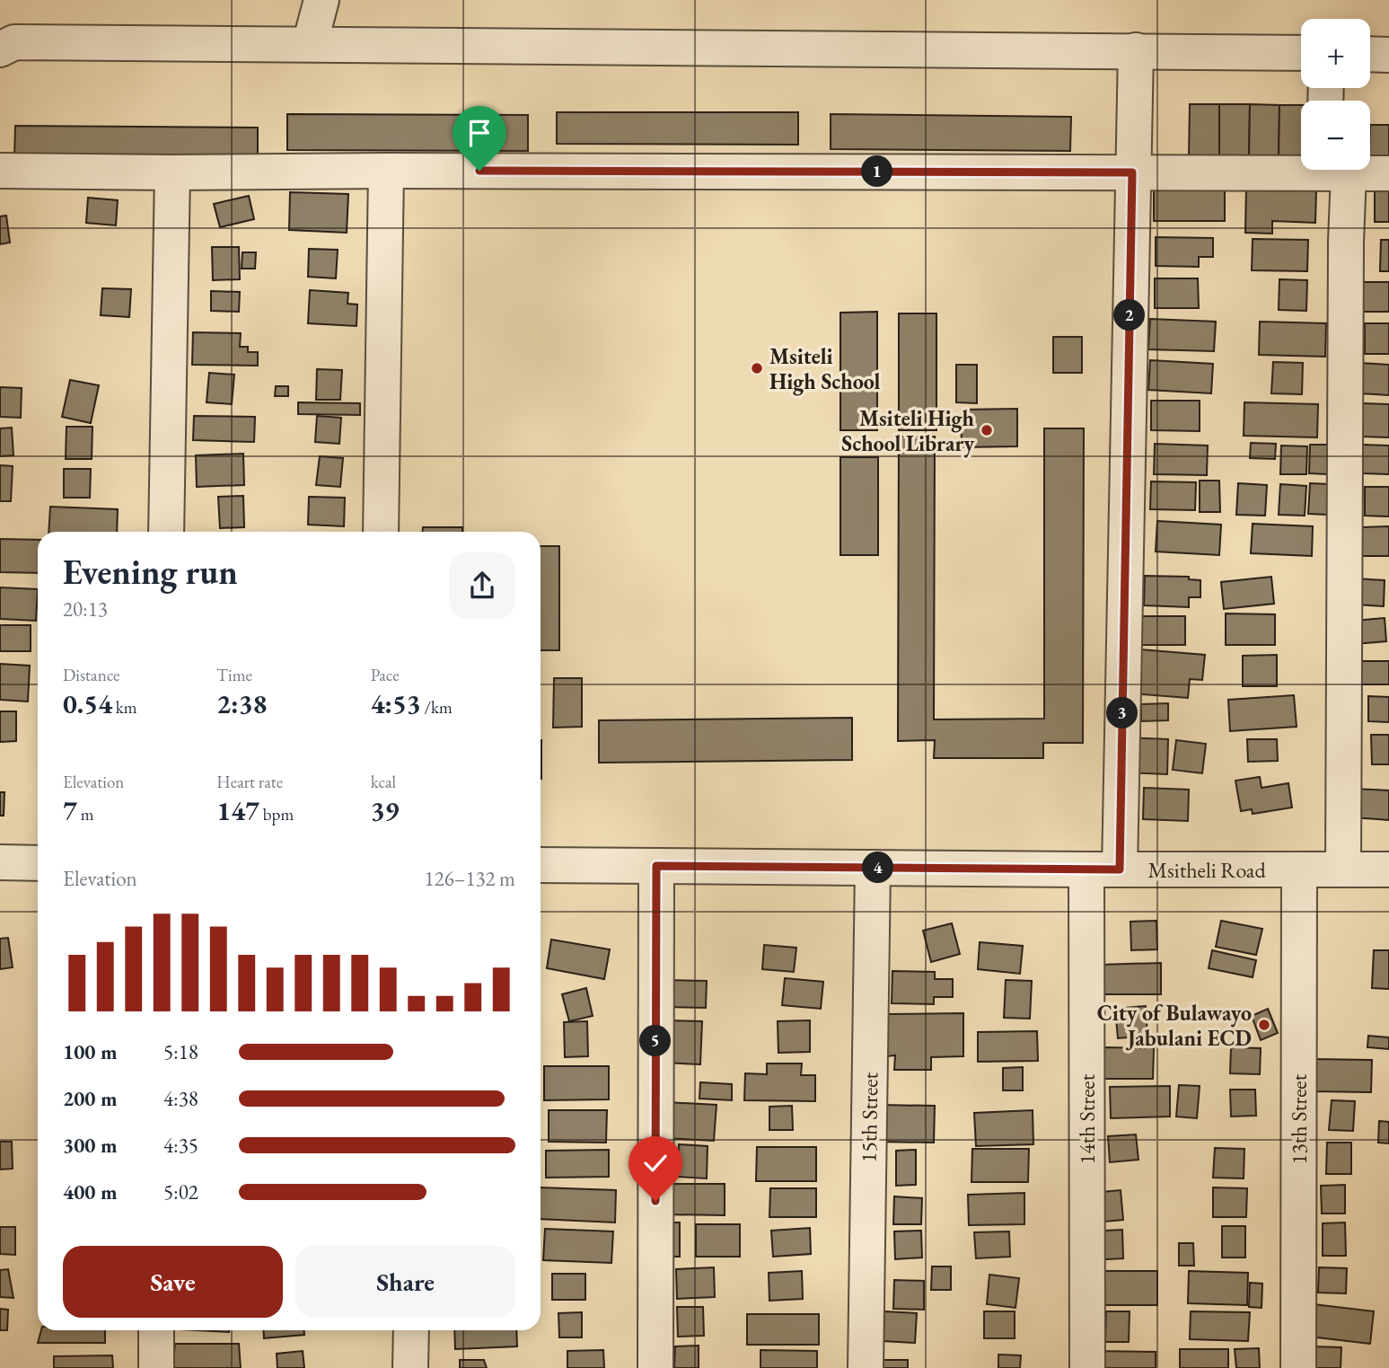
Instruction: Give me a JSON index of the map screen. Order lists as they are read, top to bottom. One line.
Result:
{"streets":{"street":["Msitheli Road","15th Street","14th Street","13th Street"]},"crossings":[["Msitheli Road","15th Street"],["Msitheli Road","14th Street"],["Msitheli Road","13th Street"]],"places":["Msiteli High School","Msiteli High School Library","City of Bulawayo Jabulani ECD"],"page":{"map_buttons":["+","−"],"pins":["1","2","3","4","5"],"heading":["Evening run","20:13"],"stats":[["Distance","0.54 km"],["Time","2:38"],["Pace","4:53 /km"],["Elevation","7 m"],["Heart rate","147 bpm"],["kcal","39"]],"chart":["Elevation","126–132 m"],"list":[{"name":"100 m","note":"5:18"},{"name":"200 m","note":"4:38"},{"name":"300 m","note":"4:35"},{"name":"400 m","note":"5:02"}],"buttons":["Save","Share"]}}
